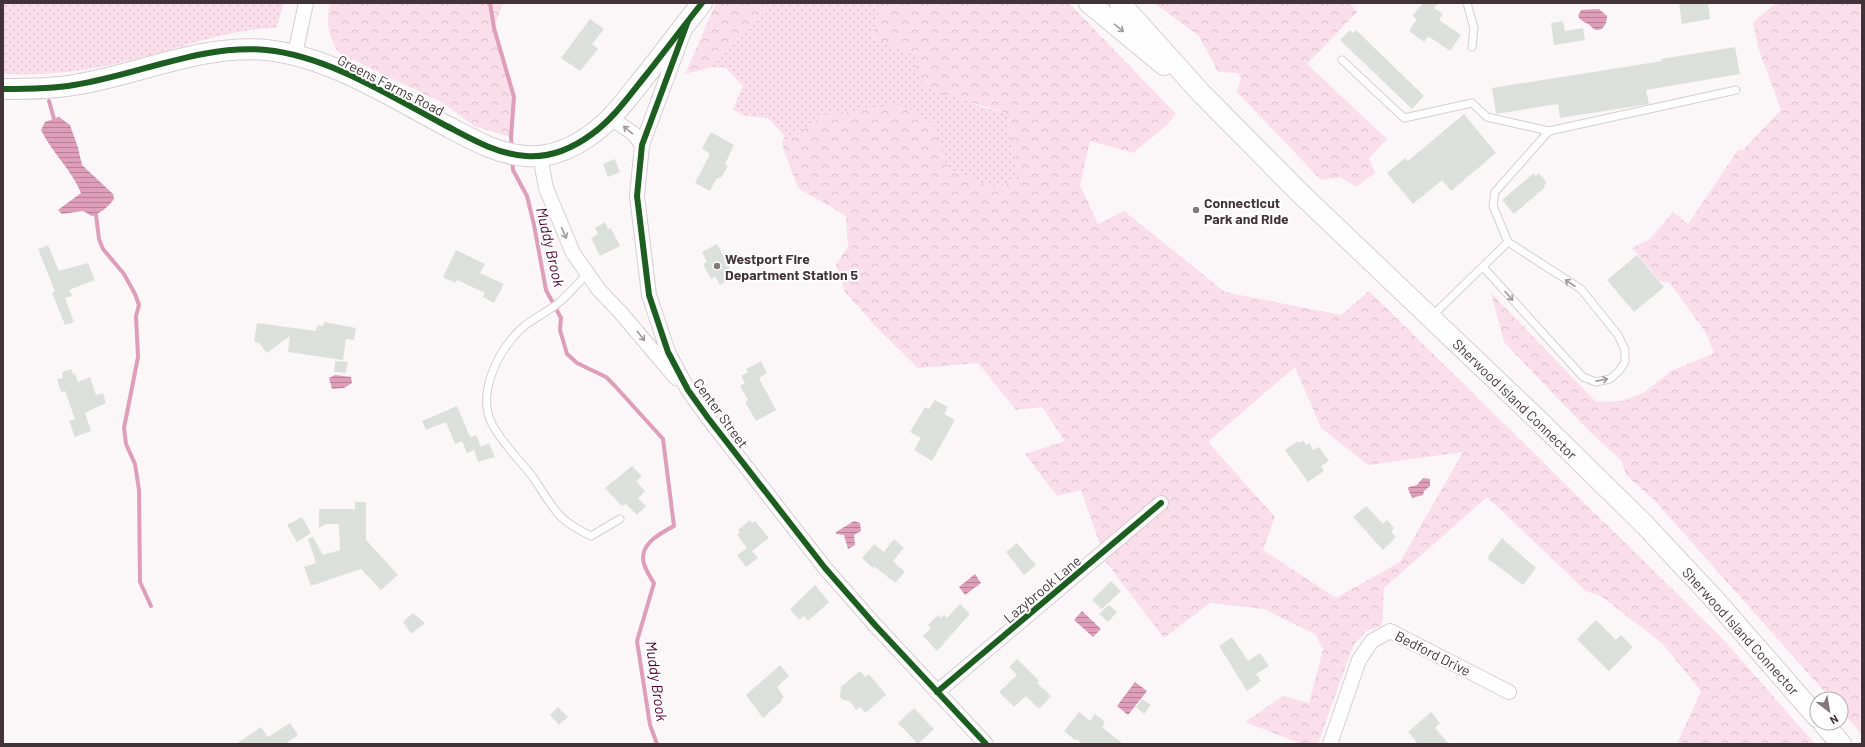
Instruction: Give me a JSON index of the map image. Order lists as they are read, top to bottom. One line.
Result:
{"streets":{"main road":["Greens Farms Road","Sherwood Island Connector"],"street":["Center Street","Lazybrook Lane","Bedford Drive"]},"crossings":[["Greens Farms Road","Center Street"],["Center Street","Lazybrook Lane"]],"water":["Muddy Brook"],"places":["Connecticut Park and Ride","Westport Fire Department Station 5"],"north":"bottom right"}
